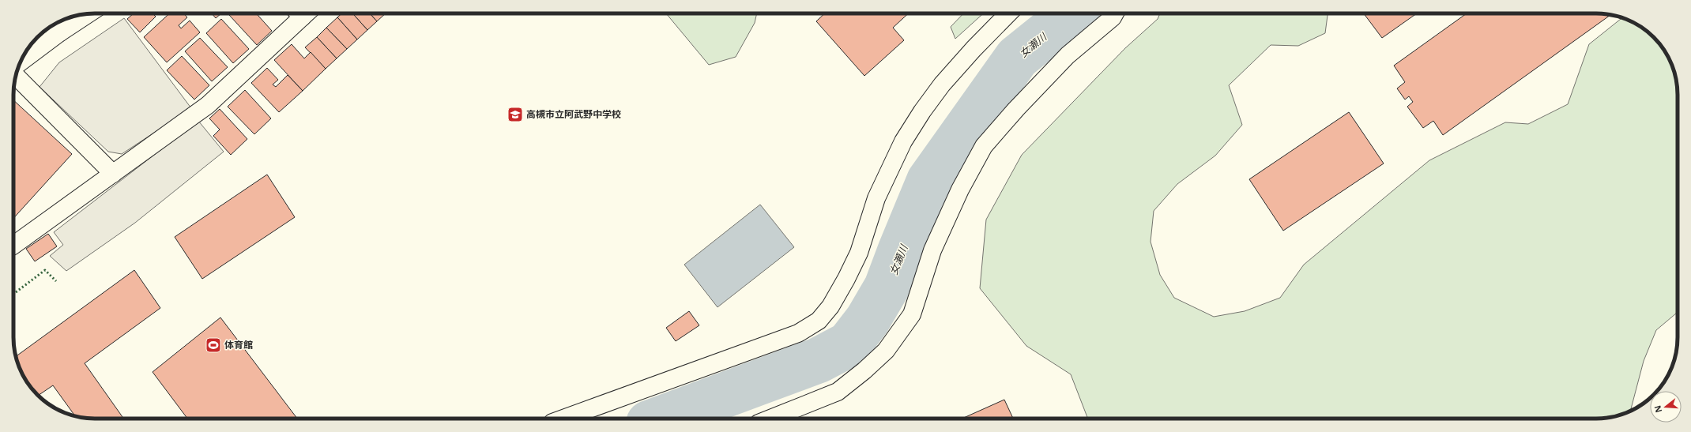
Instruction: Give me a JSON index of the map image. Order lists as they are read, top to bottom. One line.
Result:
{"water":["女瀬川"],"places":{"school or university":["高槻市立阿武野中学校"],"sports":["体育館"]},"north":"left"}
